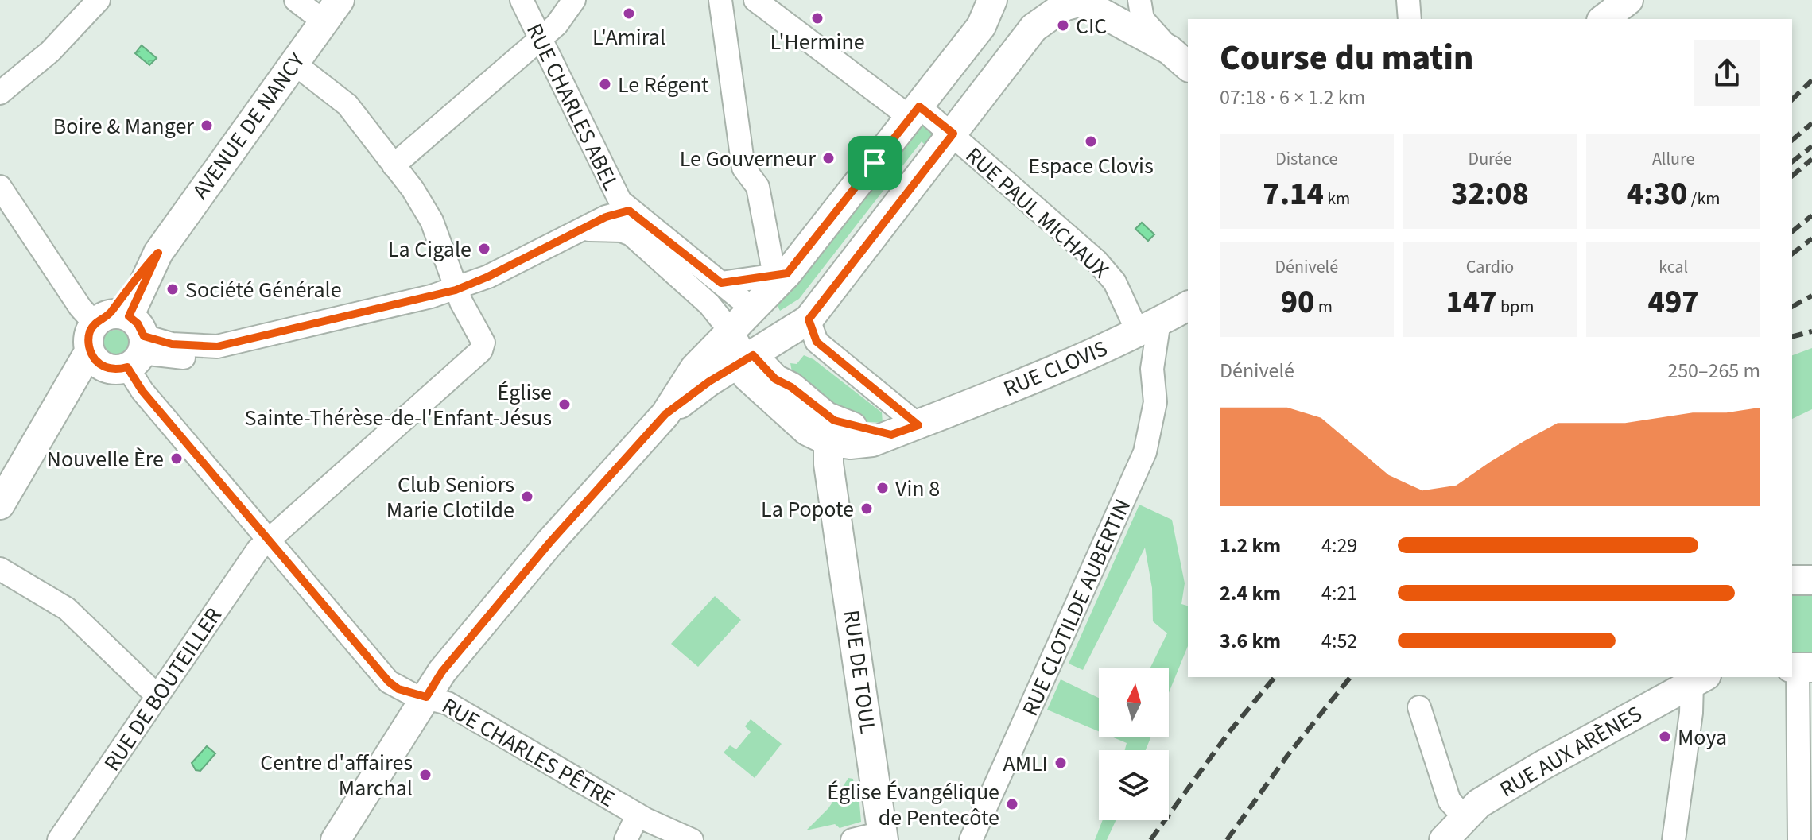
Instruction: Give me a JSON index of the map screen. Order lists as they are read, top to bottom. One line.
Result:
{"streets":{"main road":["AVENUE DE NANCY","RUE CLOVIS","RUE DE TOUL","RUE AUX ARÈNES"],"street":["RUE CHARLES ABEL","RUE PAUL MICHAUX","RUE CLOTILDE AUBERTIN","RUE DE BOUTEILLER","RUE CHARLES PÊTRE"]},"crossings":[["AVENUE DE NANCY","RUE CHARLES PÊTRE"],["RUE PAUL MICHAUX","RUE CLOVIS"],["RUE PAUL MICHAUX","RUE CLOTILDE AUBERTIN"],["RUE CLOVIS","RUE CLOTILDE AUBERTIN"],["RUE CLOVIS","RUE DE TOUL"],["RUE DE BOUTEILLER","RUE CHARLES PÊTRE"]],"places":["L'Amiral","L'Hermine","CIC","Le Régent","Boire & Manger","Espace Clovis","Le Gouverneur","La Cigale","Société Générale","Église Sainte-Thérèse-de-l'Enfant-Jésus","Nouvelle Ère","Vin 8","Club Seniors Marie Clotilde","La Popote","Moya","AMLI","Centre d'affaires Marchal","Église Évangélique de Pentecôte"],"north":"top","page":{"heading":["Course du matin","07:18 · 6 × 1.2 km"],"stats":[["Distance","7.14 km"],["Durée","32:08"],["Allure","4:30 /km"],["Dénivelé","90 m"],["Cardio","147 bpm"],["kcal","497"]],"chart":["Dénivelé","250–265 m"],"list":[{"name":"1.2 km","note":"4:29"},{"name":"2.4 km","note":"4:21"},{"name":"3.6 km","note":"4:52"}]}}
